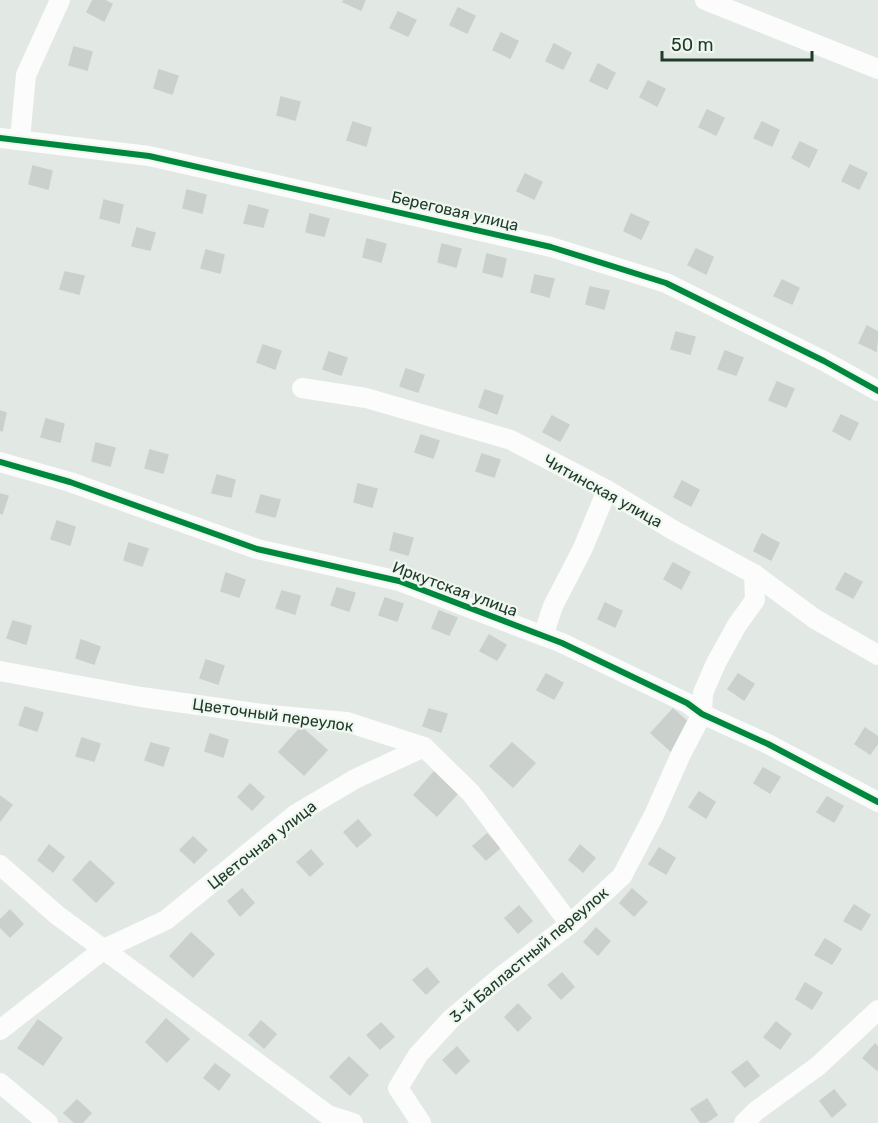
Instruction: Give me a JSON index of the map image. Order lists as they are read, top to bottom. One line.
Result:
{"streets":{"street":["Береговая улица","Читинская улица","Иркутская улица","Цветочный переулок","Цветочная улица","3-й Балластный переулок"]},"crossings":[["Читинская улица","3-й Балластный переулок"],["Иркутская улица","3-й Балластный переулок"],["Цветочный переулок","Цветочная улица"],["Цветочный переулок","3-й Балластный переулок"]],"scale_bar":"50 m"}
